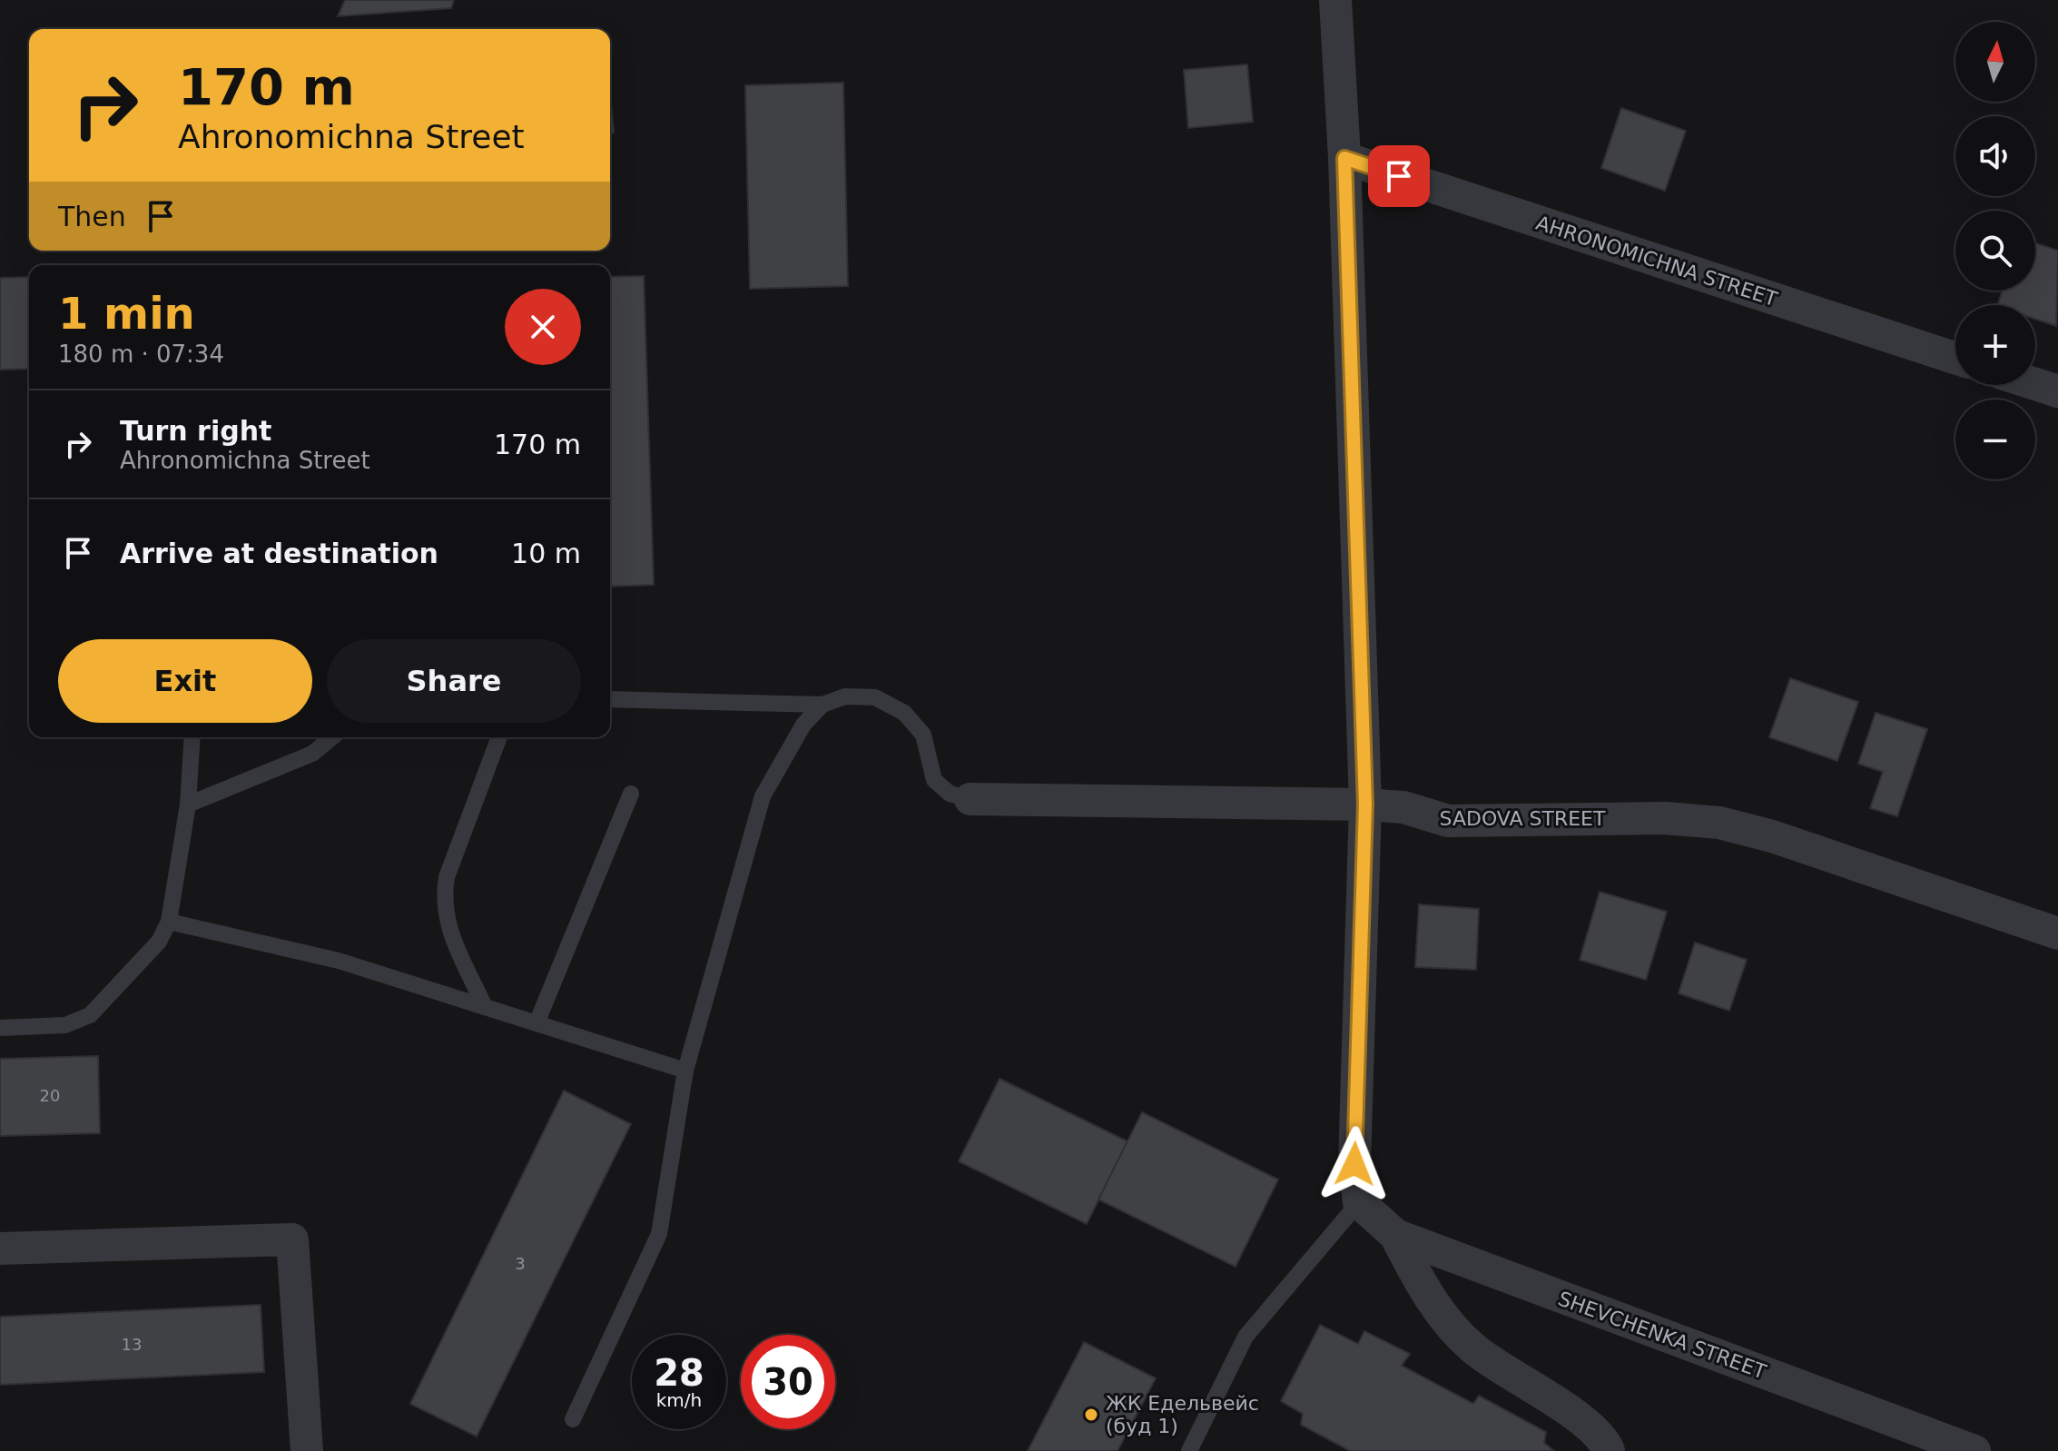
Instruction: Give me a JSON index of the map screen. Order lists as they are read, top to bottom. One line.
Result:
{"streets":{"street":["AHRONOMICHNA STREET","SADOVA STREET","SHEVCHENKA STREET"]},"places":["ЖК Едельвейс (буд 1)"],"house_numbers":["20","3","13"],"north":"top","page":{"map_buttons":["+","−"],"turn":["170 m","Ahronomichna Street"],"then":"Then","heading":["1 min","180 m · 07:34"],"list":[{"name":"Turn right","note":"Ahronomichna Street","value":"170 m"},{"name":"Arrive at destination","value":"10 m"}],"buttons":["Exit","Share"],"speed":"28 km/h","limit":"30"}}
